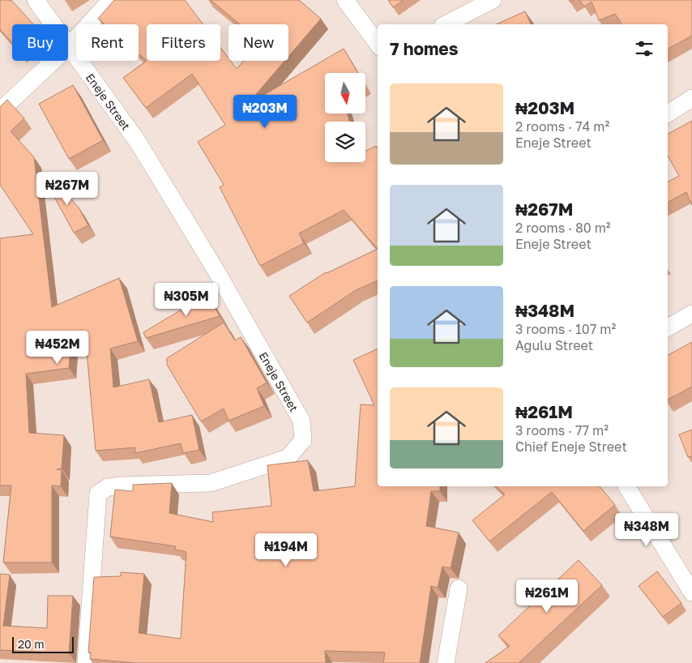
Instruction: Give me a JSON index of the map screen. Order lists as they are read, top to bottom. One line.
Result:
{"streets":{"street":["Eneje Street"]},"scale_bar":"20 m","north":"bottom","page":{"chip":["Buy","Rent","Filters","New"],"heading":"7 homes","list":[{"name":"₦203M","note":"2 rooms · 74 m² · Eneje Street"},{"name":"₦267M","note":"2 rooms · 80 m² · Eneje Street"},{"name":"₦348M","note":"3 rooms · 107 m² · Agulu Street"},{"name":"₦261M","note":"3 rooms · 77 m² · Chief Eneje Street"}],"price":["₦203M","₦267M","₦305M","₦452M","₦348M","₦194M","₦261M"],"scale":"20 m"}}
